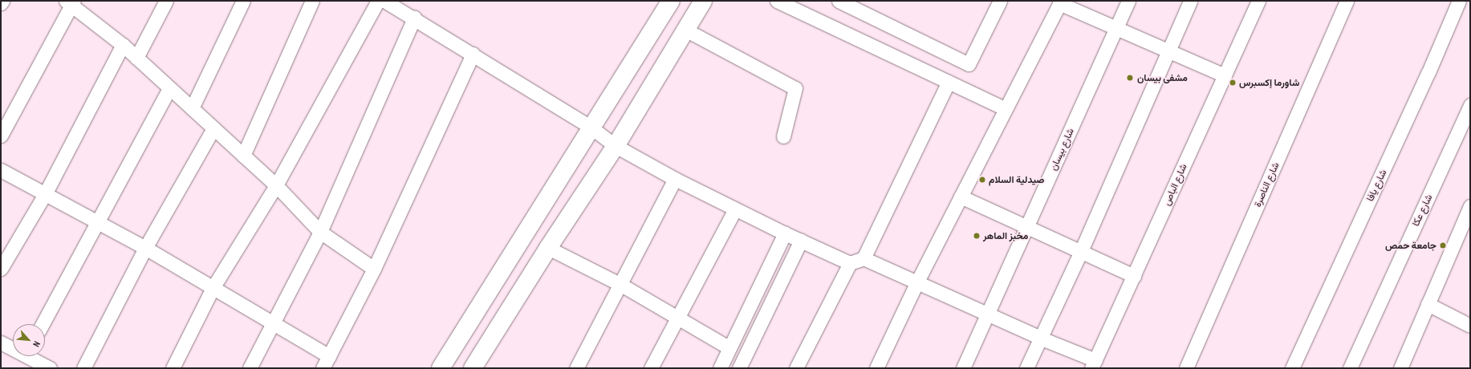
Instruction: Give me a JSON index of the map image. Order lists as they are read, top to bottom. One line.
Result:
{"streets":{"street":["شارع بيسان","شارع الباص","شارع الناصرة","شارع يافا","شارع عكا"]},"places":["مشفى بيسان","شاورما إكسبرس","صيدلية السلام","مخبز الماهر","جامعة حمص"],"north":"bottom right"}
